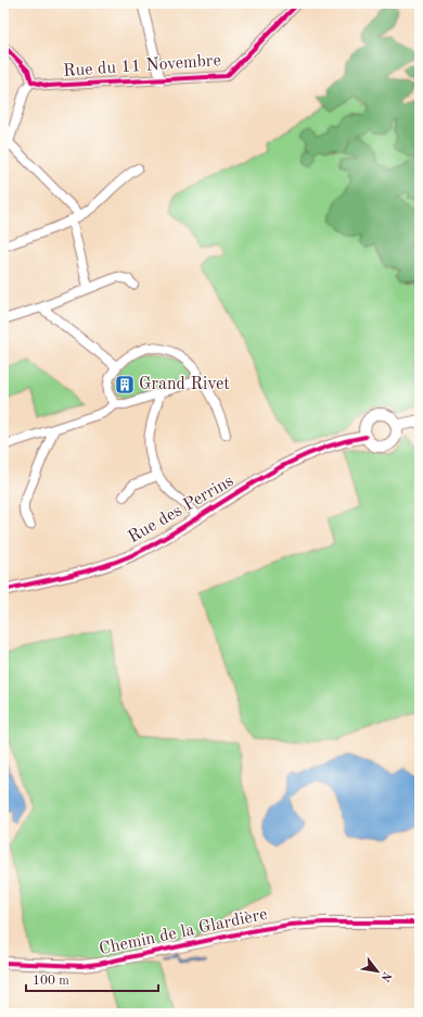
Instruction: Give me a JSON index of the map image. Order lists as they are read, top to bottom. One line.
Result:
{"streets":{"street":["Rue du 11 Novembre","Rue des Perrins","Chemin de la Glardière"]},"places":{"building":["Grand Rivet"]},"scale_bar":"100 m","north":"bottom right"}
